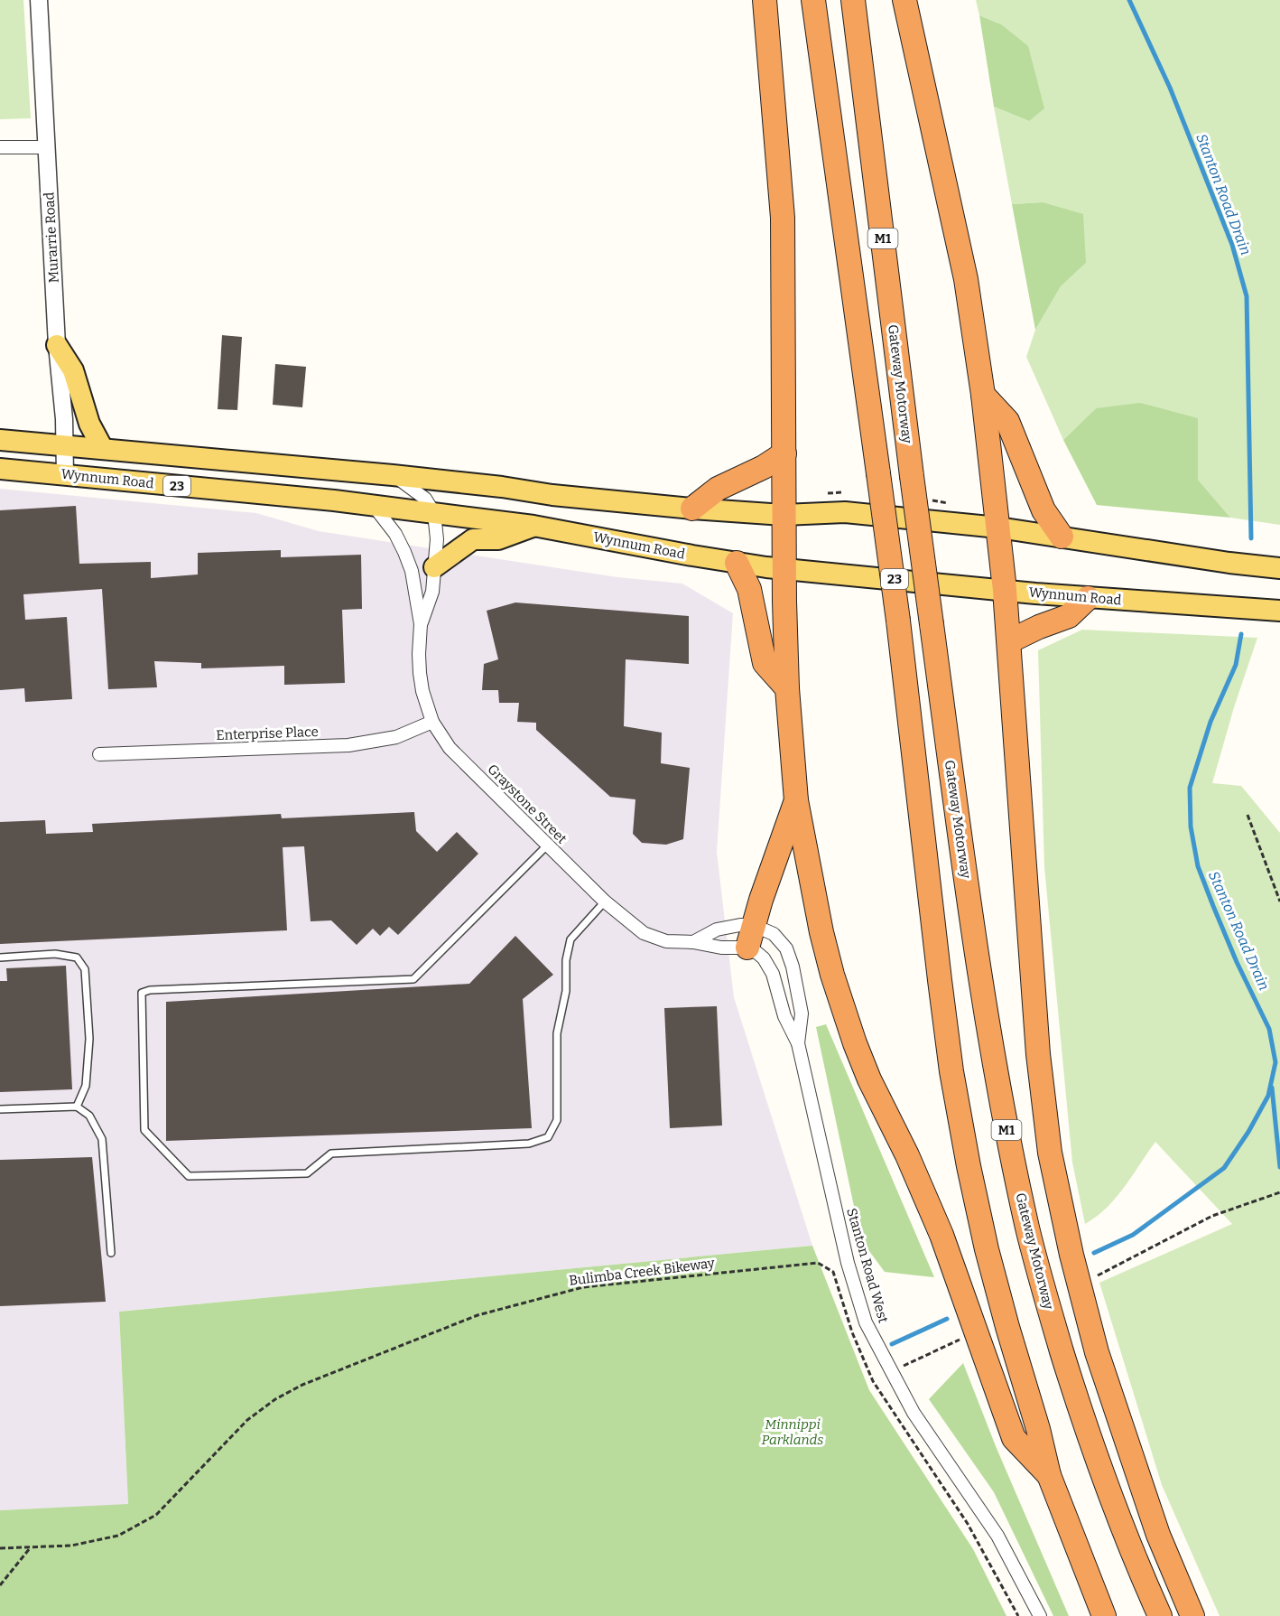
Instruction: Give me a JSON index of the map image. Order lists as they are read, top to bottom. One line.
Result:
{"streets":{"highway":["M1","Gateway Motorway"],"main road":["Wynnum Road","23"],"street":["Murarrie Road","Enterprise Place","Graystone Street","Stanton Road West"],"path":["Bulimba Creek Bikeway"]},"crossings":[["Murarrie Road","Wynnum Road"],["Murarrie Road","23"],["Wynnum Road","Graystone Street"],["Enterprise Place","Graystone Street"],["Graystone Street","Stanton Road West"]],"water":["Stanton Road Drain"],"parks":["Minnippi Parklands"]}
